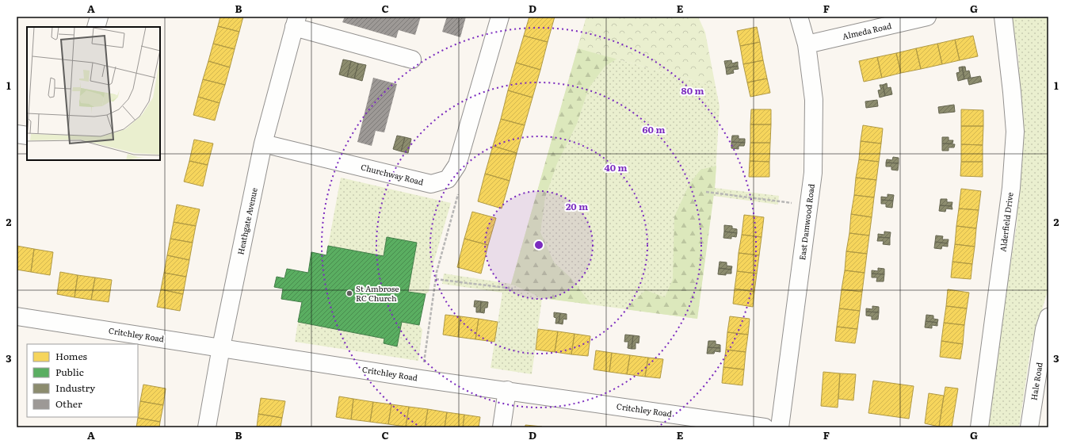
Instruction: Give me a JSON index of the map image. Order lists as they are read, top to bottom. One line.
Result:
{"streets":{"street":["Almeda Road","Churchway Road","Heathgate Avenue","East Damwood Road","Alderfield Drive","Critchley Road","Hale Road"]},"crossings":[["Almeda Road","East Damwood Road"],["Churchway Road","Heathgate Avenue"],["Heathgate Avenue","Critchley Road"]],"places":["St Ambrose RC Church"],"legend":["Homes","Public","Industry","Other"],"grid":{"columns":["A","B","C","D","E","F","G"],"rows":["1","2","3"]},"rings":["80 m","60 m","40 m","20 m"]}
